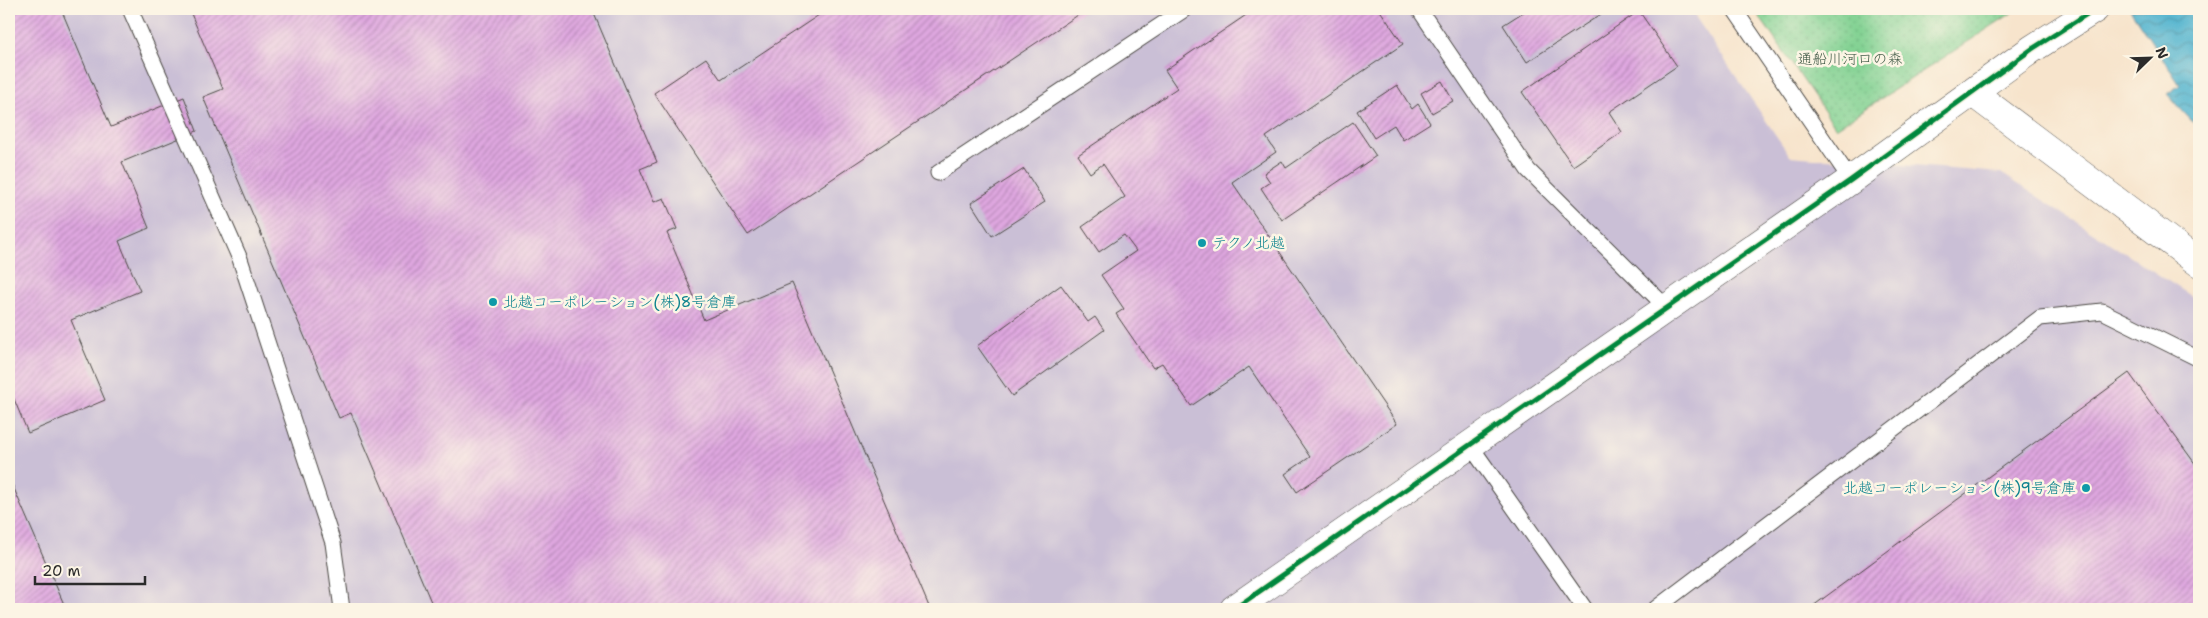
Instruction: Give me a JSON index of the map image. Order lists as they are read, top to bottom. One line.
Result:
{"parks":["通船川河口の森"],"places":["テクノ北越","北越コーポレーション(株)8号倉庫","北越コーポレーション(株)9号倉庫"],"scale_bar":"20 m","north":"top right"}
